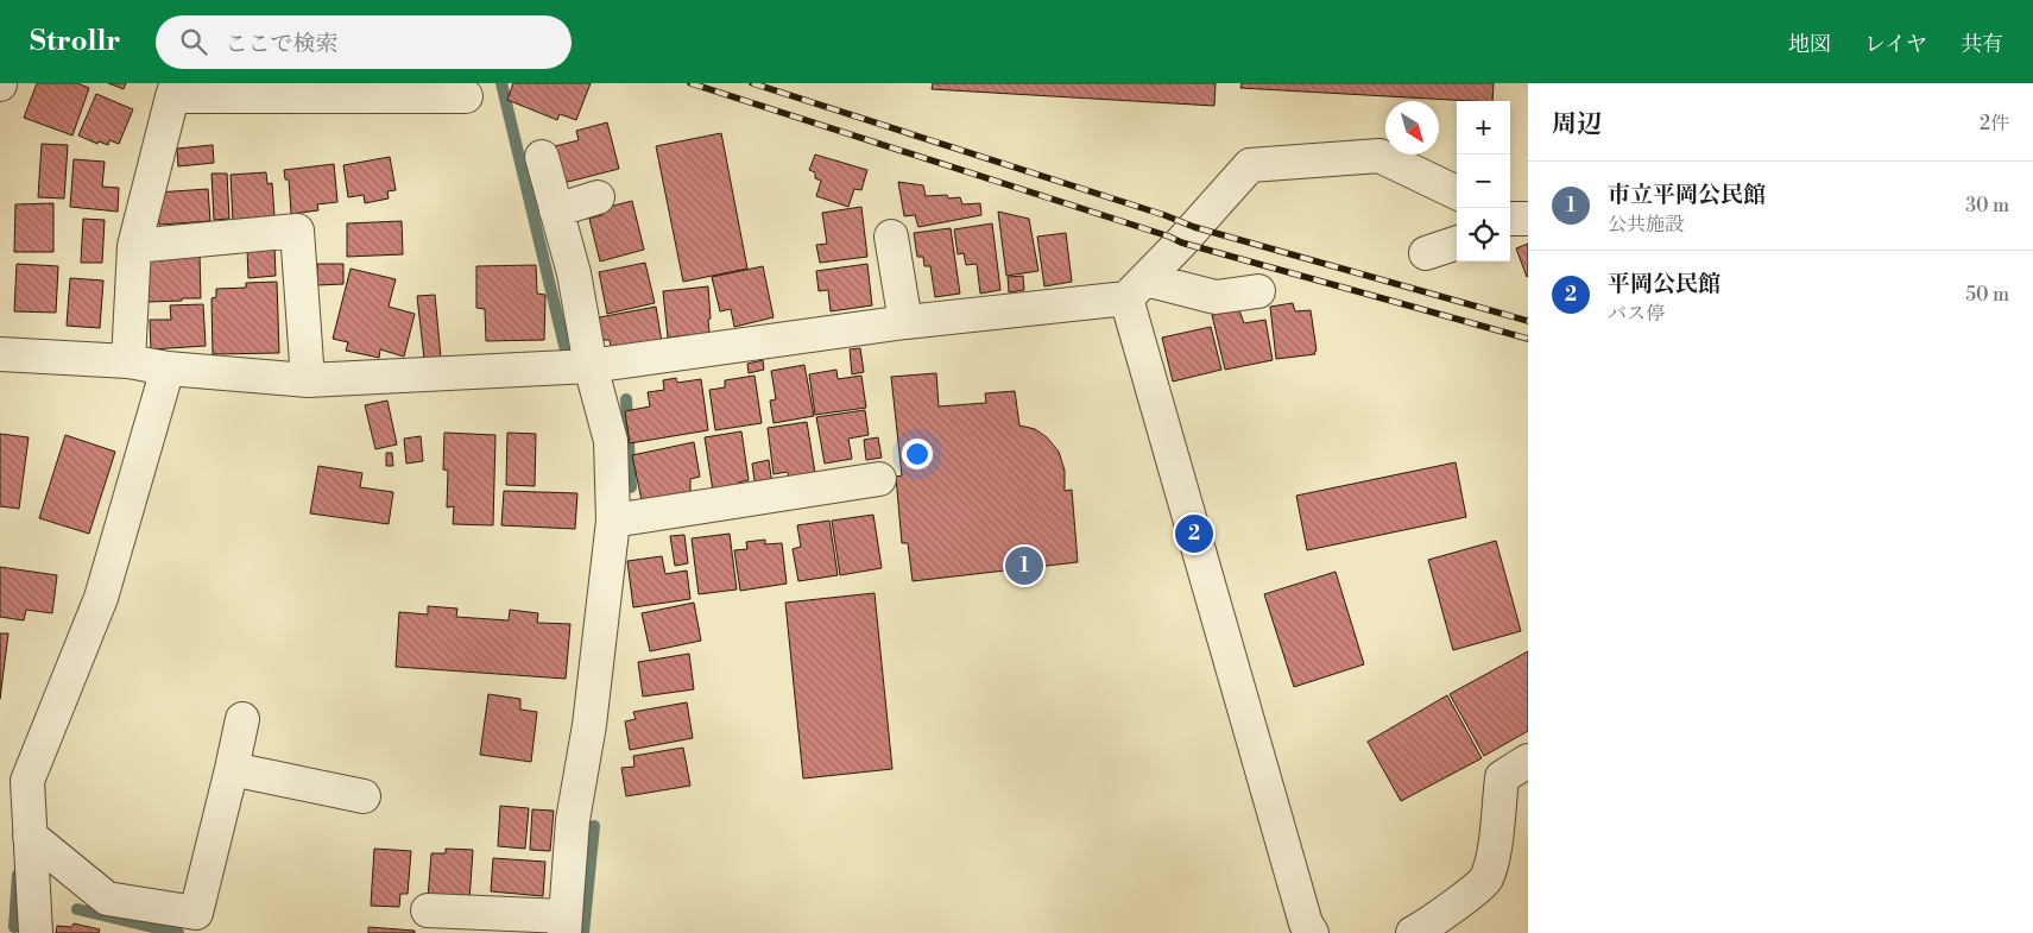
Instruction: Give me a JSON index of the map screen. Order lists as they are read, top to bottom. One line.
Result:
{"north":"bottom right","page":{"header":"Strollr","search":"ここで検索","nav":["地図","レイヤ","共有"],"heading":["周辺","2件"],"map_buttons":["+","−"],"list":[{"mark":"1","name":"市立平岡公民館","note":"公共施設","value":"30 m"},{"mark":"2","name":"平岡公民館","note":"バス停","value":"50 m"}],"pins":["2","1"]}}
